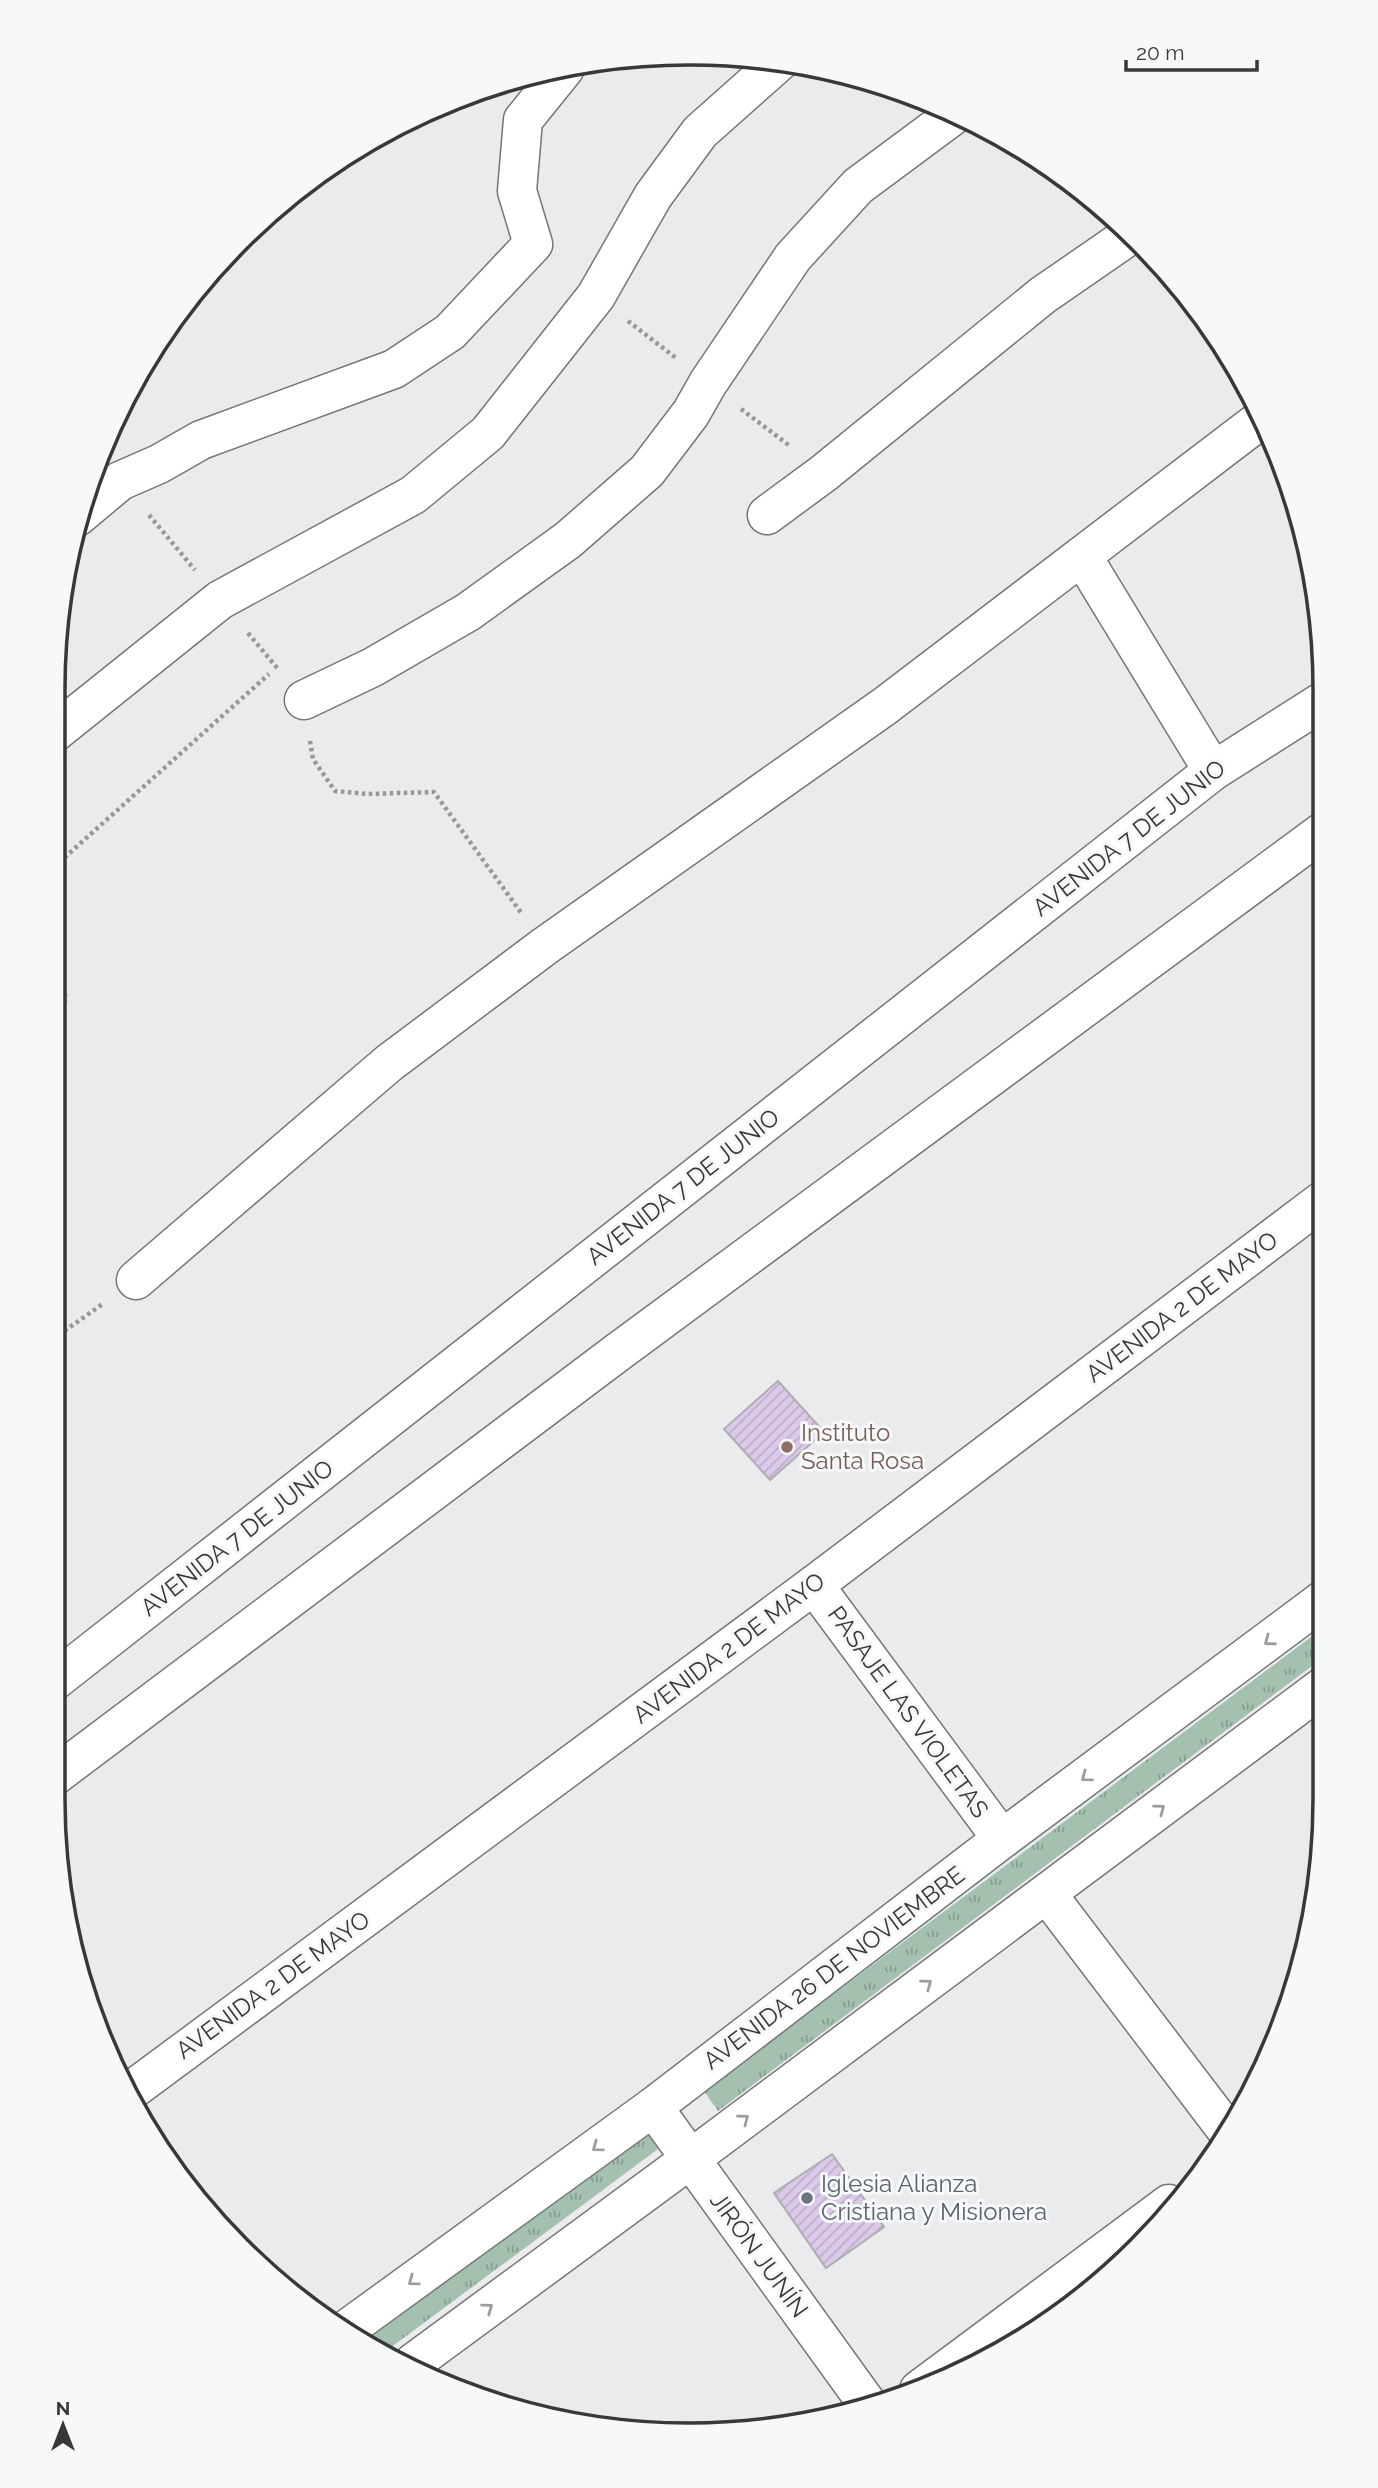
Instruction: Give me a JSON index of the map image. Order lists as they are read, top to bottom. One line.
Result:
{"streets":{"street":["AVENIDA 7 DE JUNIO","AVENIDA 2 DE MAYO","PASAJE LAS VIOLETAS","AVENIDA 26 DE NOVIEMBRE","JIRÓN JUNÍN"]},"crossings":[["AVENIDA 2 DE MAYO","PASAJE LAS VIOLETAS"],["PASAJE LAS VIOLETAS","AVENIDA 26 DE NOVIEMBRE"],["AVENIDA 26 DE NOVIEMBRE","JIRÓN JUNÍN"]],"places":["Instituto Santa Rosa","Iglesia Alianza Cristiana y Misionera"],"scale_bar":"20 m","north":"top"}
